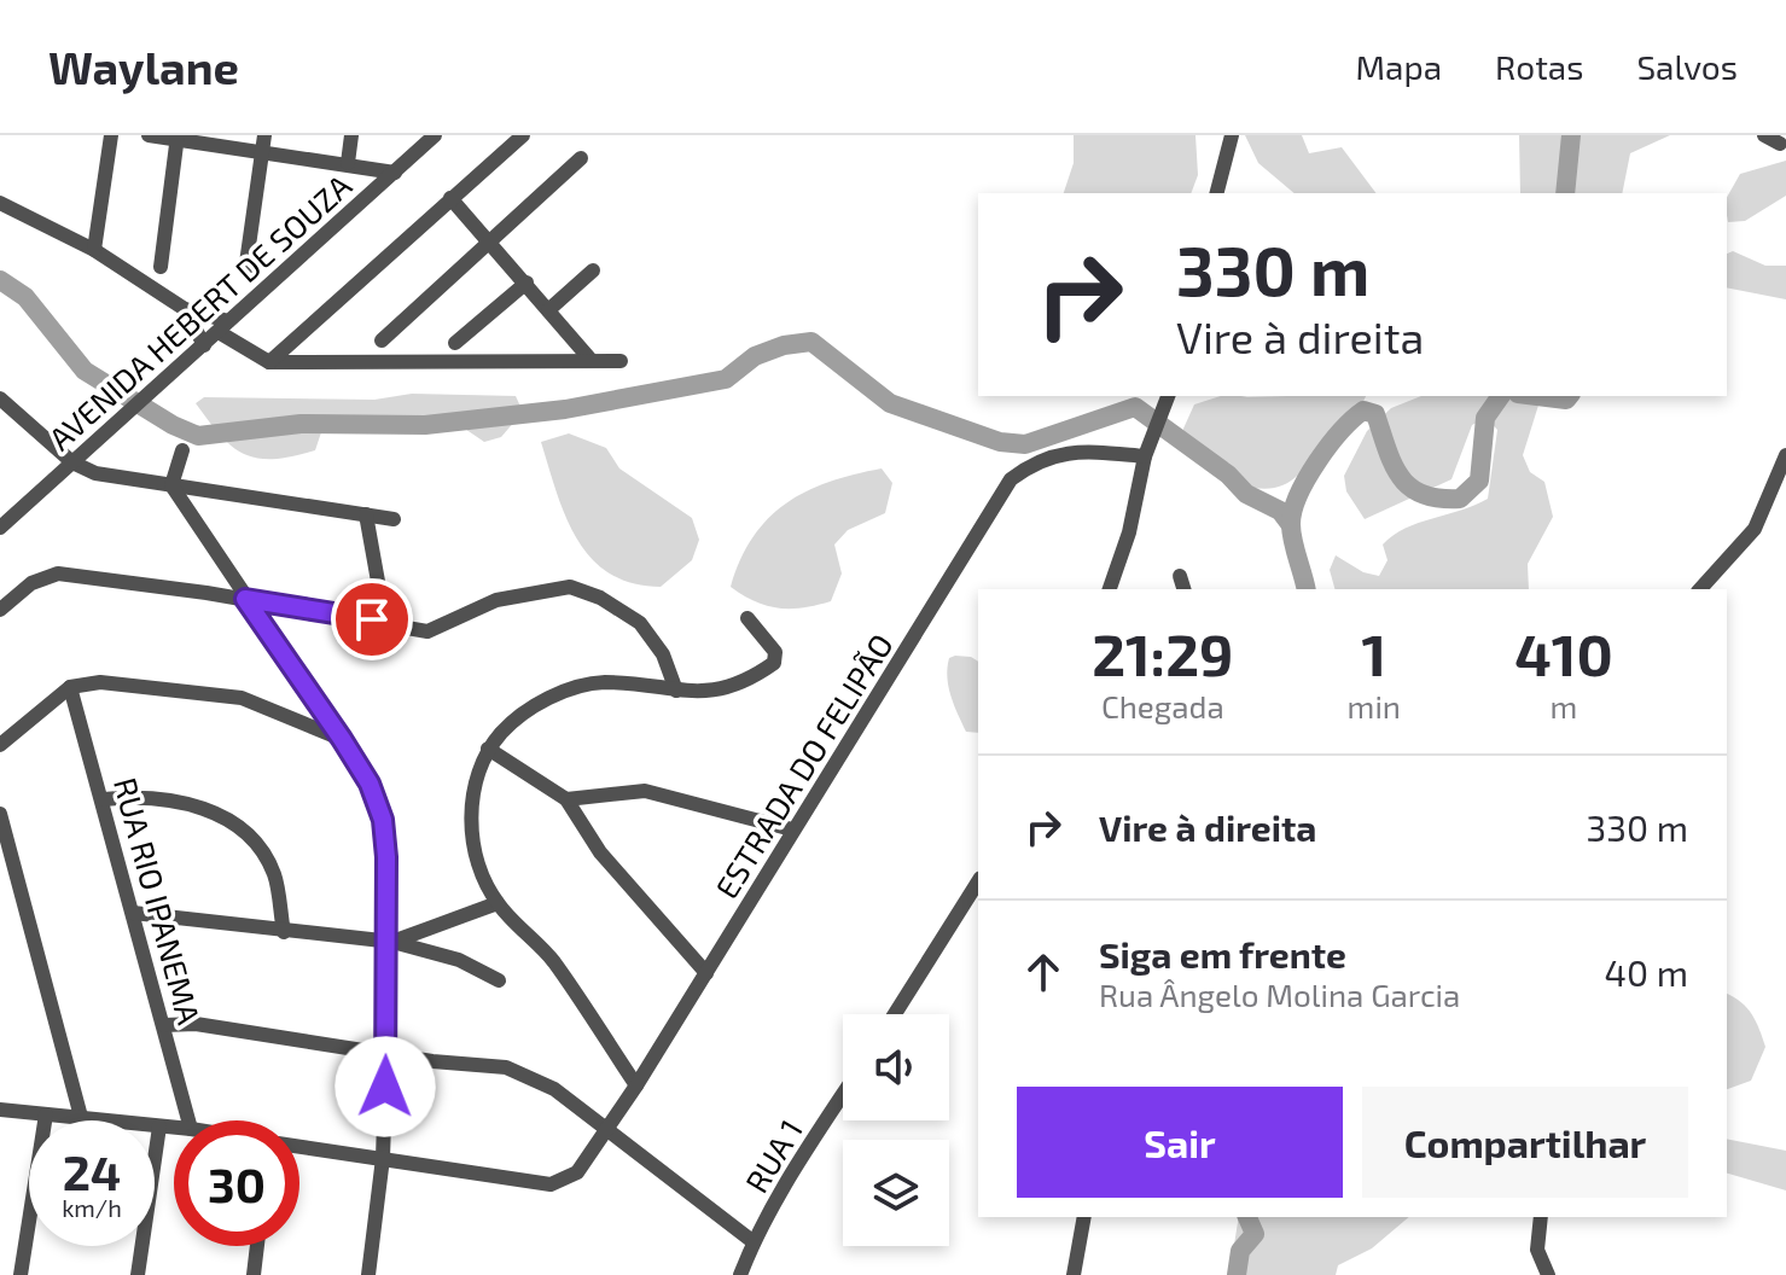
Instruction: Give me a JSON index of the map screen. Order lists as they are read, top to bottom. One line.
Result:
{"streets":{"street":["AVENIDA HEBERT DE SOUZA","ESTRADA DO FELIPÃO","RUA RIO IPANEMA","RUA 1"]},"page":{"header":"Waylane","nav":["Mapa","Rotas","Salvos"],"turn":["330 m","Vire à direita"],"eta":["21:29","Chegada","1","min","410","m"],"list":[{"name":"Vire à direita","value":"330 m"},{"name":"Siga em frente","note":"Rua Ângelo Molina Garcia","value":"40 m"}],"buttons":["Sair","Compartilhar"],"speed":"24 km/h","limit":"30"}}
